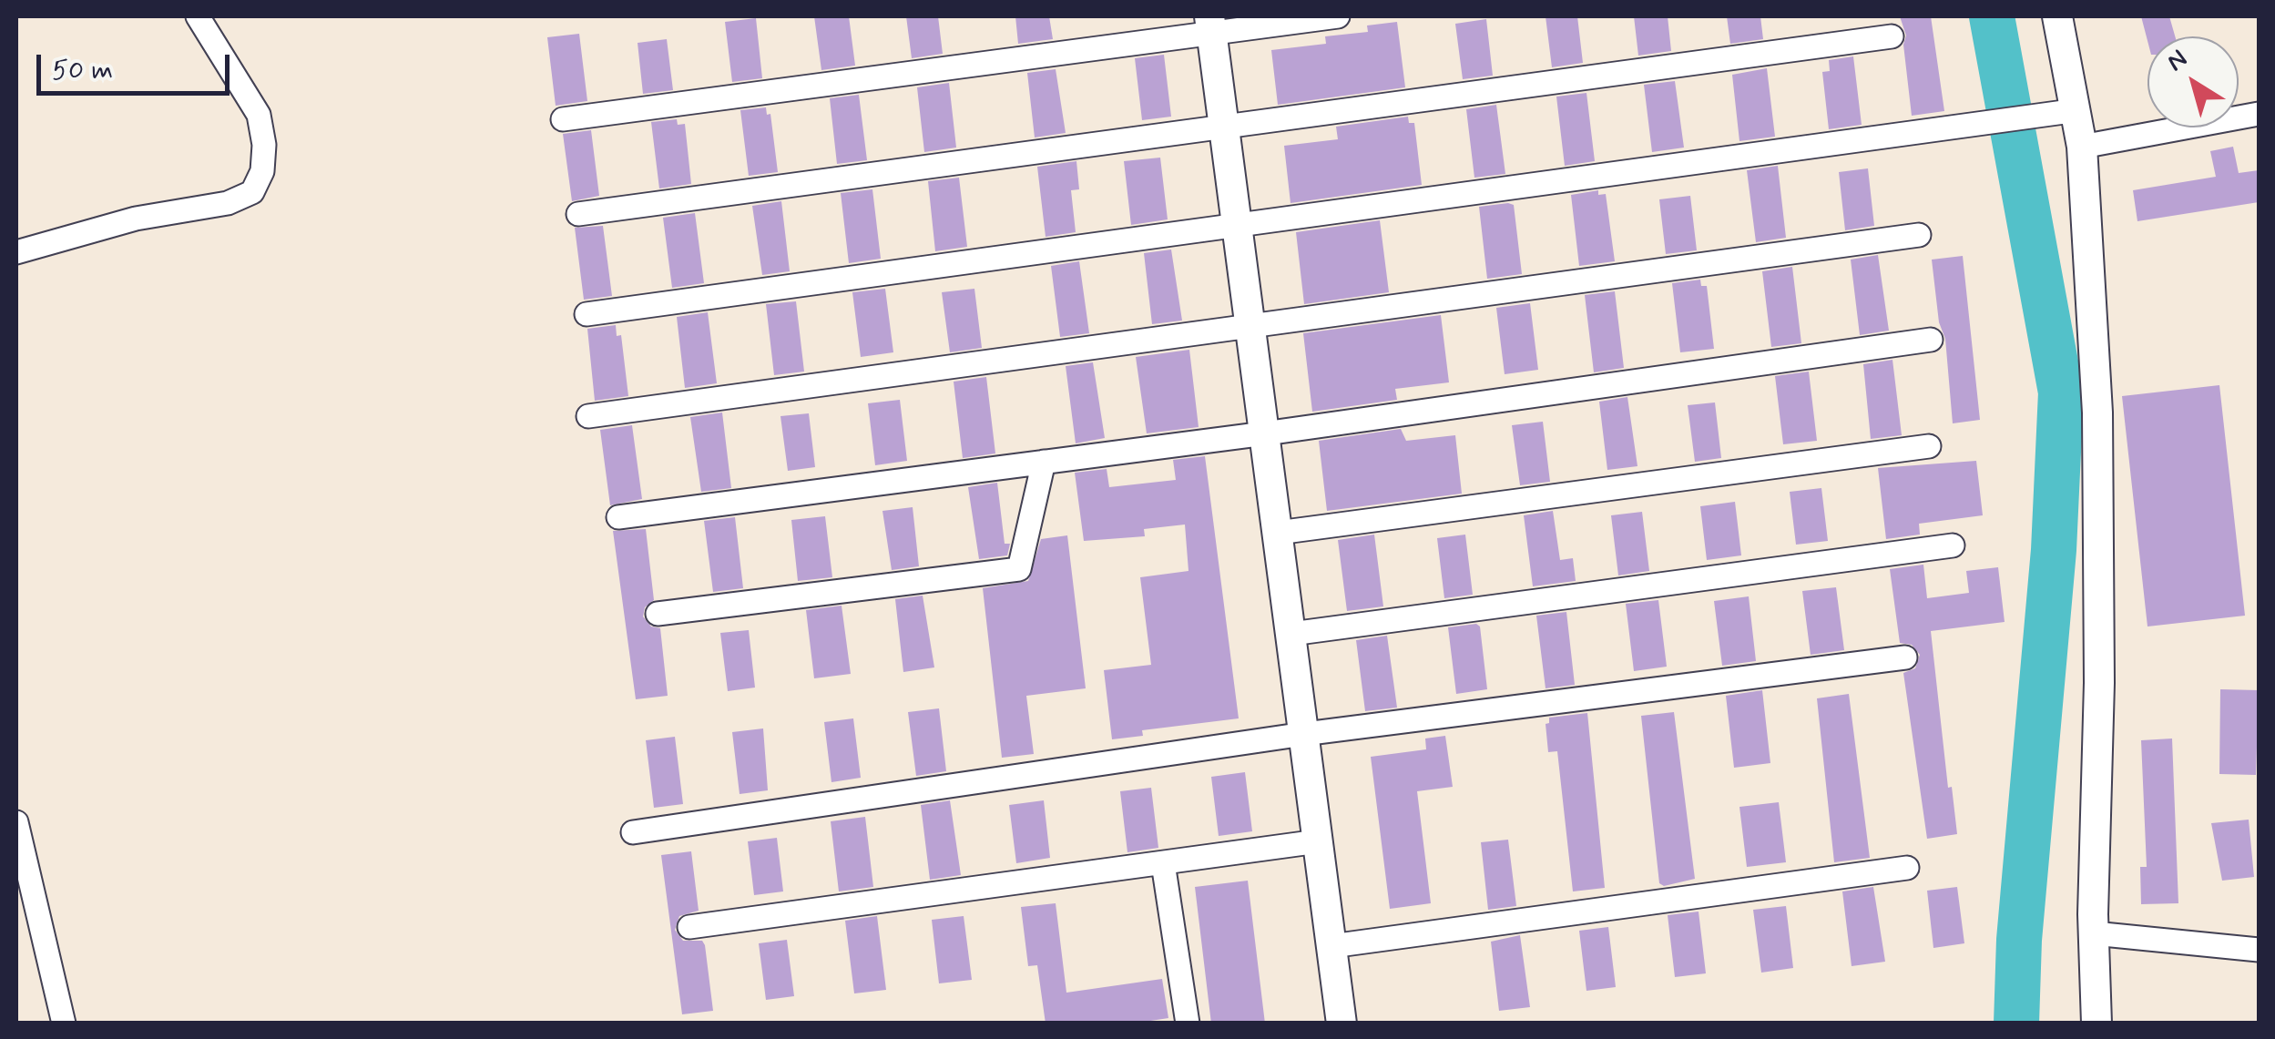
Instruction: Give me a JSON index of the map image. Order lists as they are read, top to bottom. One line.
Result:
{"scale_bar":"50 m","north":"top left"}
